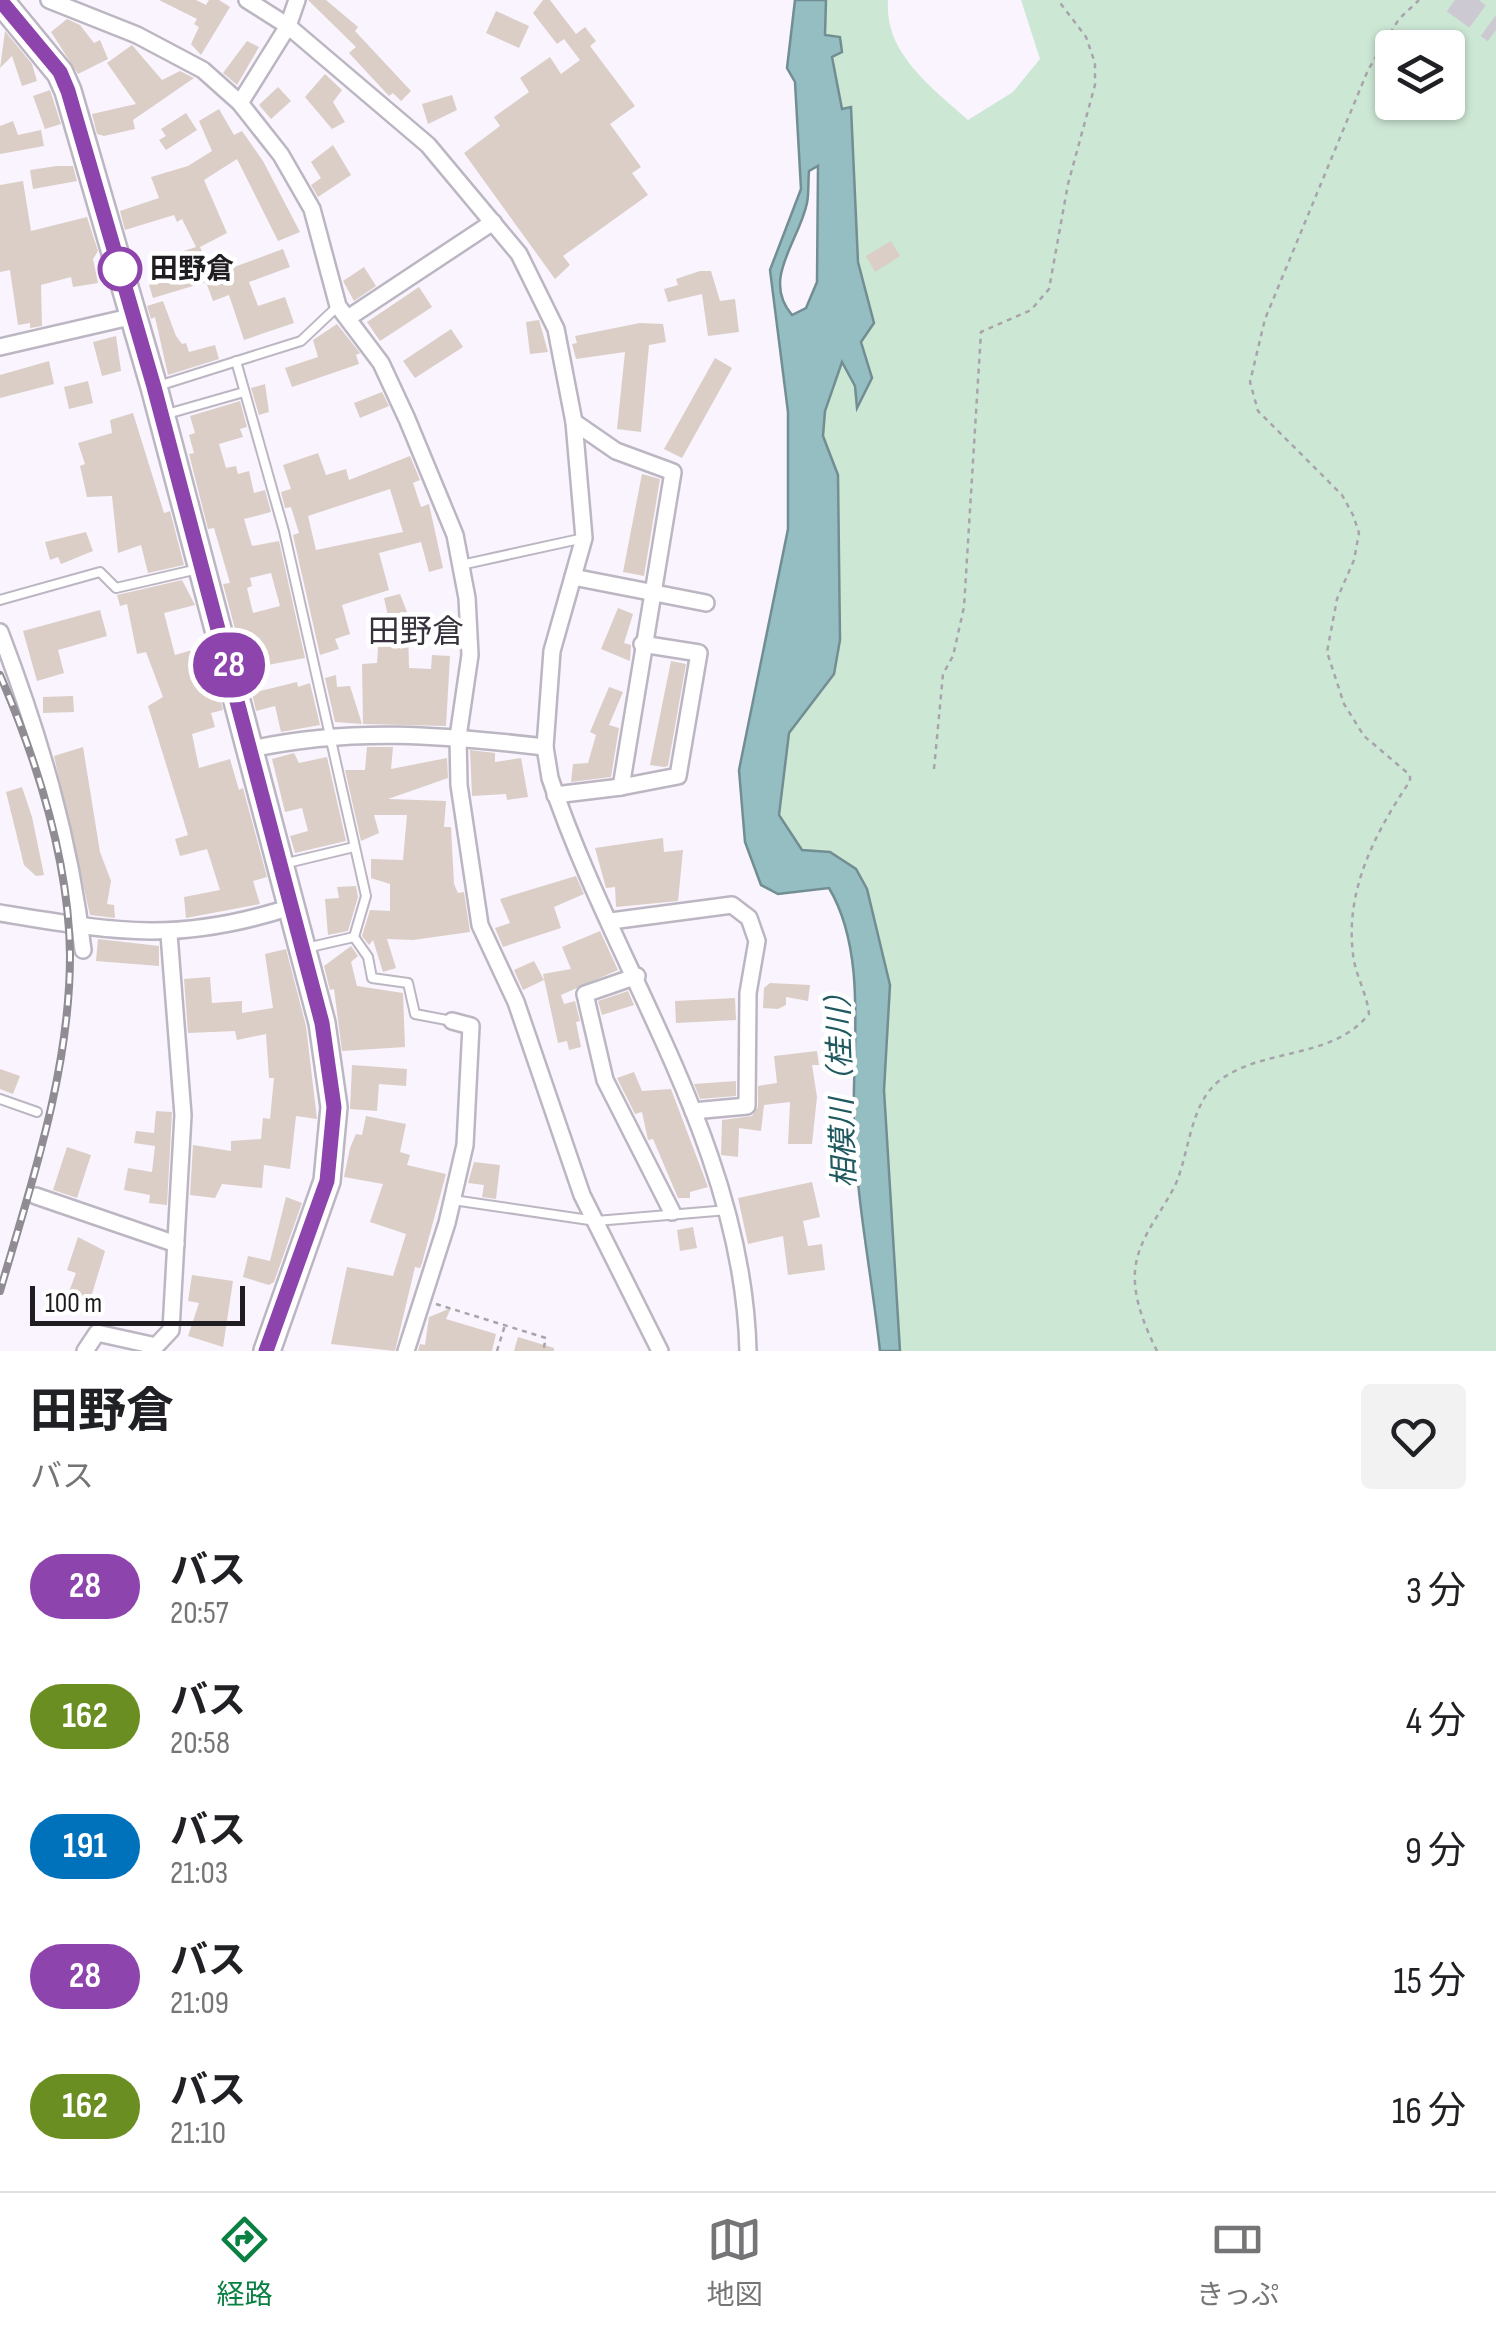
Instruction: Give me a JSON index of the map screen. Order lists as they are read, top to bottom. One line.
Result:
{"districts":["田野倉"],"water":["相模川（桂川）"],"places":["田野倉"],"lines":["bus line 28"],"scale_bar":"100 m","page":{"on_map":"28","scale":"100 m","heading":["田野倉","バス"],"list":[{"mark":"28","name":"バス","note":"20:57","value":"3 分"},{"mark":"162","name":"バス","note":"20:58","value":"4 分"},{"mark":"191","name":"バス","note":"21:03","value":"9 分"},{"mark":"28","name":"バス","note":"21:09","value":"15 分"},{"mark":"162","name":"バス","note":"21:10","value":"16 分"}],"tabs":["経路","地図","きっぷ"]}}
